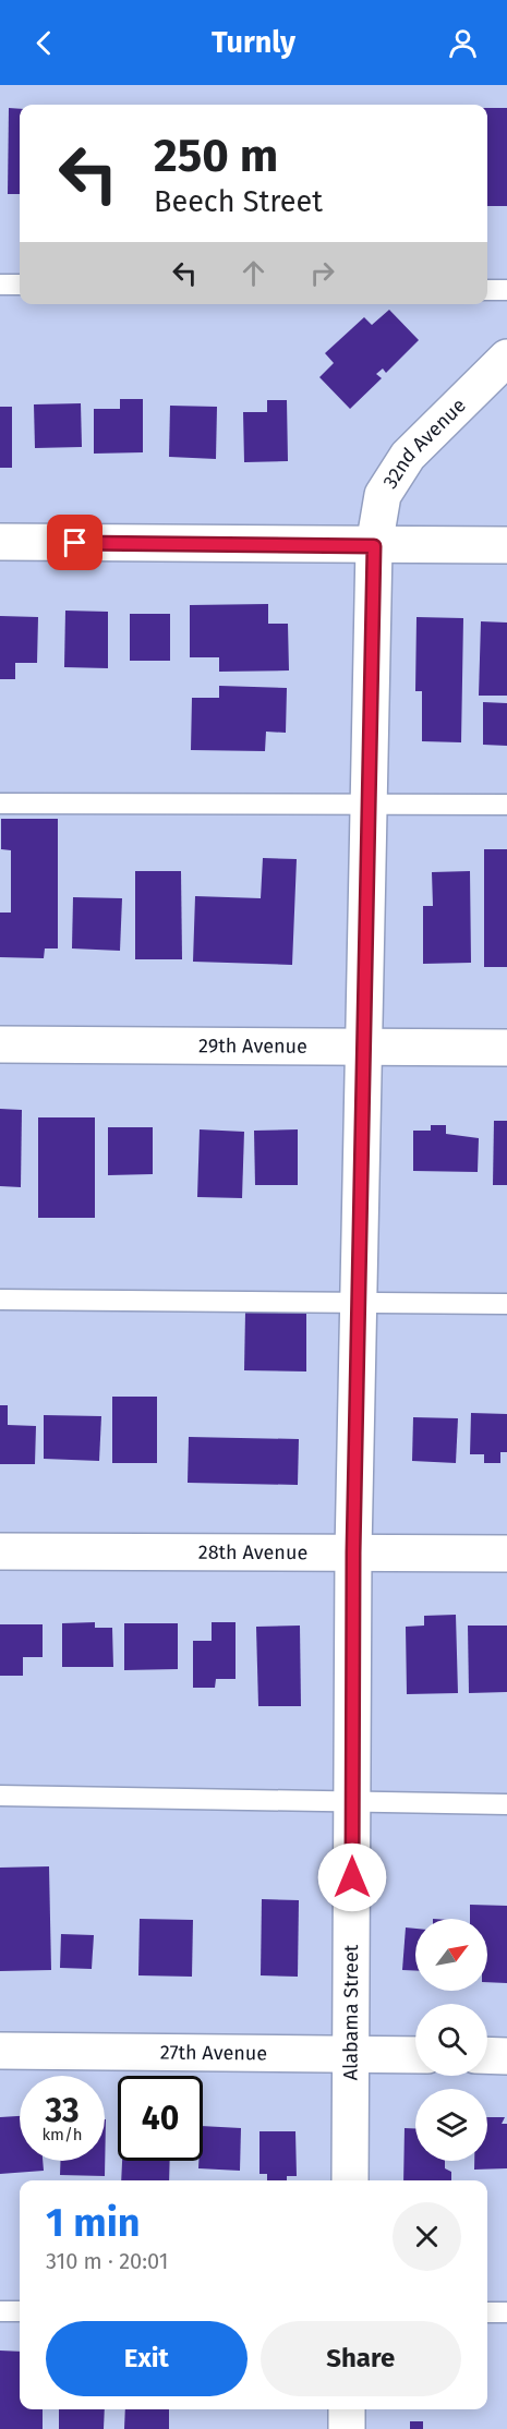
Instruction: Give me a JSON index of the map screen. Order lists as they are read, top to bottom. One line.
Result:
{"streets":{"street":["32nd Avenue","29th Avenue","28th Avenue","Alabama Street","27th Avenue"]},"crossings":[["32nd Avenue","Alabama Street"],["29th Avenue","Alabama Street"],["28th Avenue","Alabama Street"],["Alabama Street","27th Avenue"]],"north":"top right","page":{"header":"Turnly","turn":["250 m","Beech Street"],"speed":"33 km/h","limit":"40","heading":["1 min","310 m · 20:01"],"buttons":["Exit","Share"]}}
